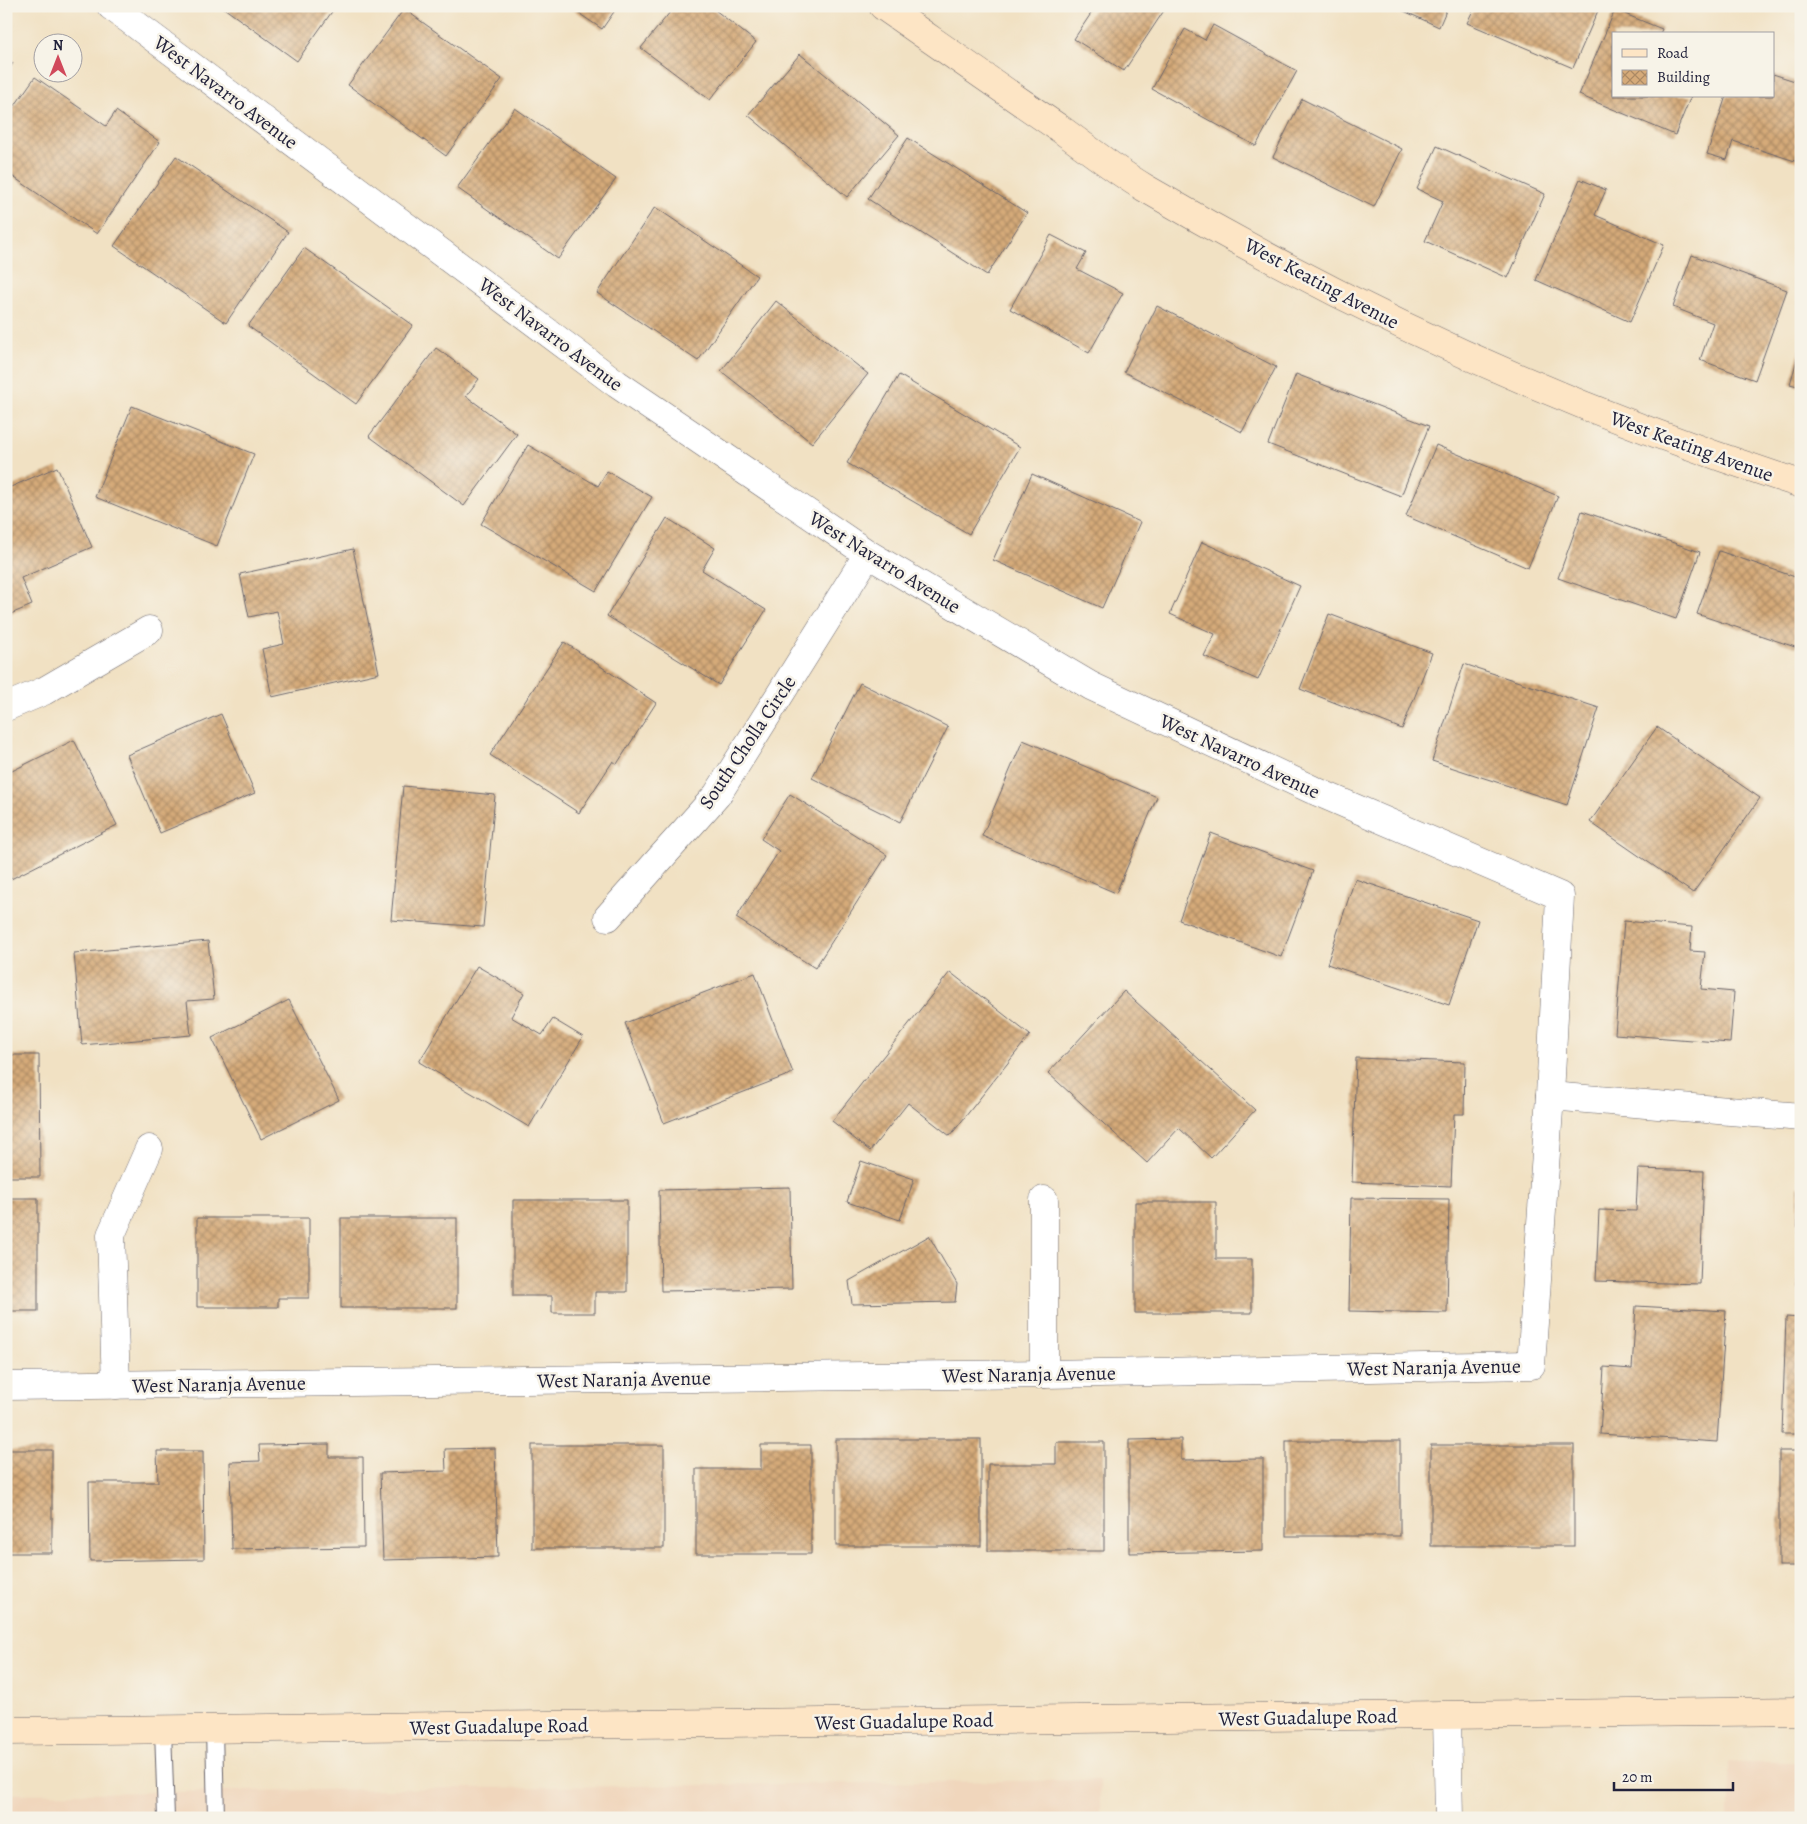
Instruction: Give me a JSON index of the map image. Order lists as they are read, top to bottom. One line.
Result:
{"streets":{"main road":["West Keating Avenue","West Guadalupe Road"],"street":["West Navarro Avenue","South Cholla Circle","West Naranja Avenue"]},"crossings":[["West Navarro Avenue","South Cholla Circle"],["West Navarro Avenue","West Naranja Avenue"]],"legend":["Road","Building"],"scale_bar":"20 m","north":"top"}
